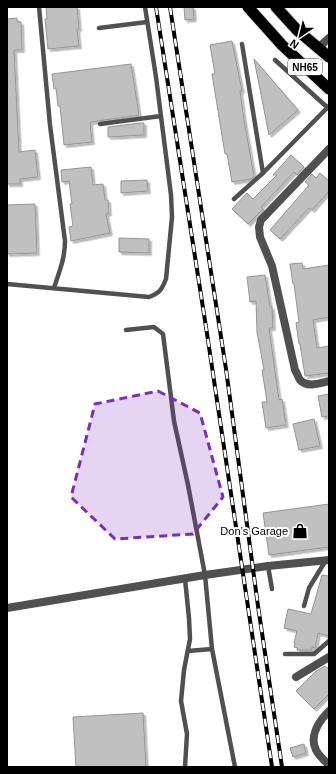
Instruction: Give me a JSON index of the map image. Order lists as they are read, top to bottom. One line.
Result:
{"streets":{"highway":["NH65"]},"places":{"shop":["Don’s Garage"]},"north":"bottom left"}
